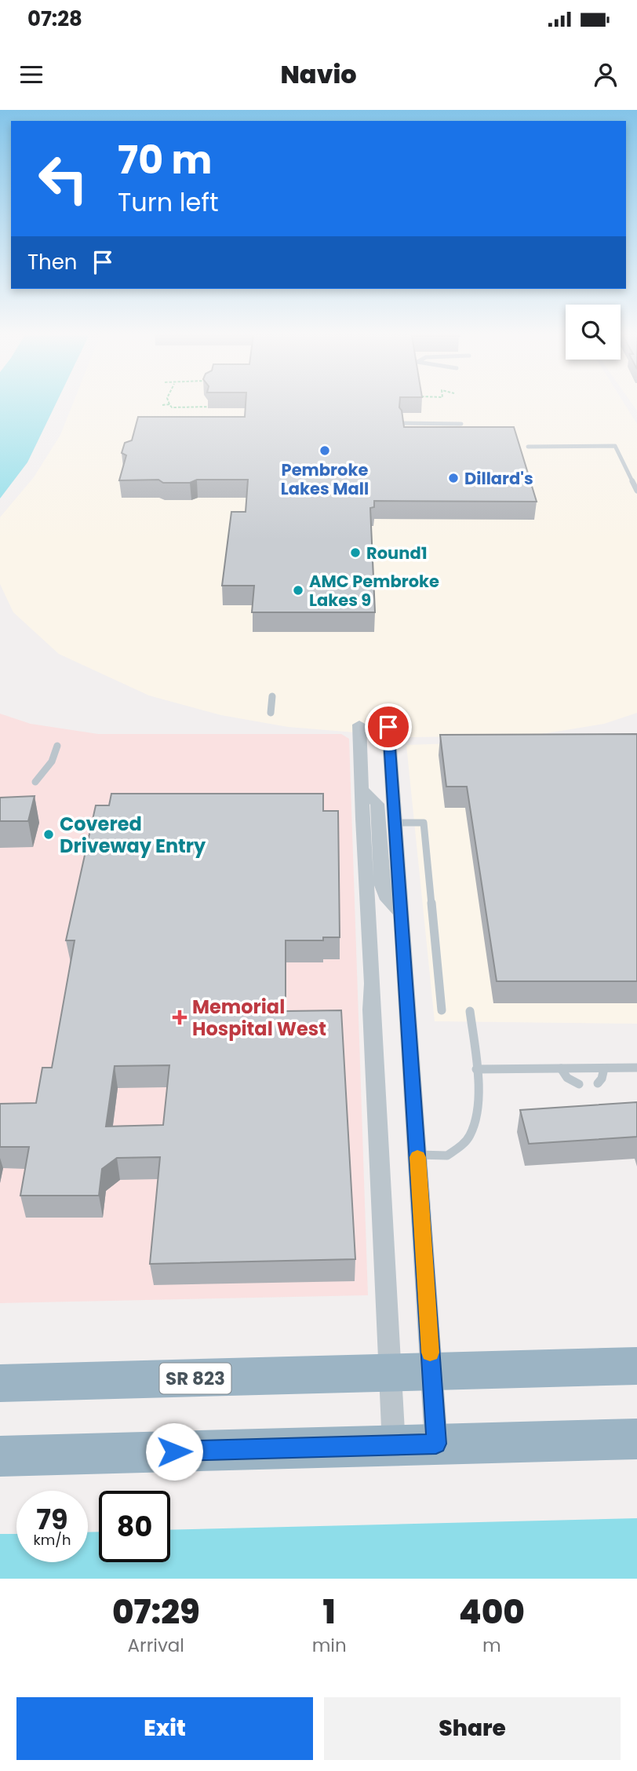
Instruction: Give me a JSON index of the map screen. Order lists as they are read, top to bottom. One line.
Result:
{"streets":{"highway":["SR 823"]},"places":{"other":["Pembroke Lakes Mall","Dillard's","Round1","AMC Pembroke Lakes 9","Covered Driveway Entry"],"health":["Memorial Hospital West"]},"page":{"status":"07:28","header":"Navio","turn":["70 m","Turn left"],"then":"Then","speed":"79 km/h","limit":"80","eta":["07:29","Arrival","1","min","400","m"],"buttons":["Exit","Share"]}}
